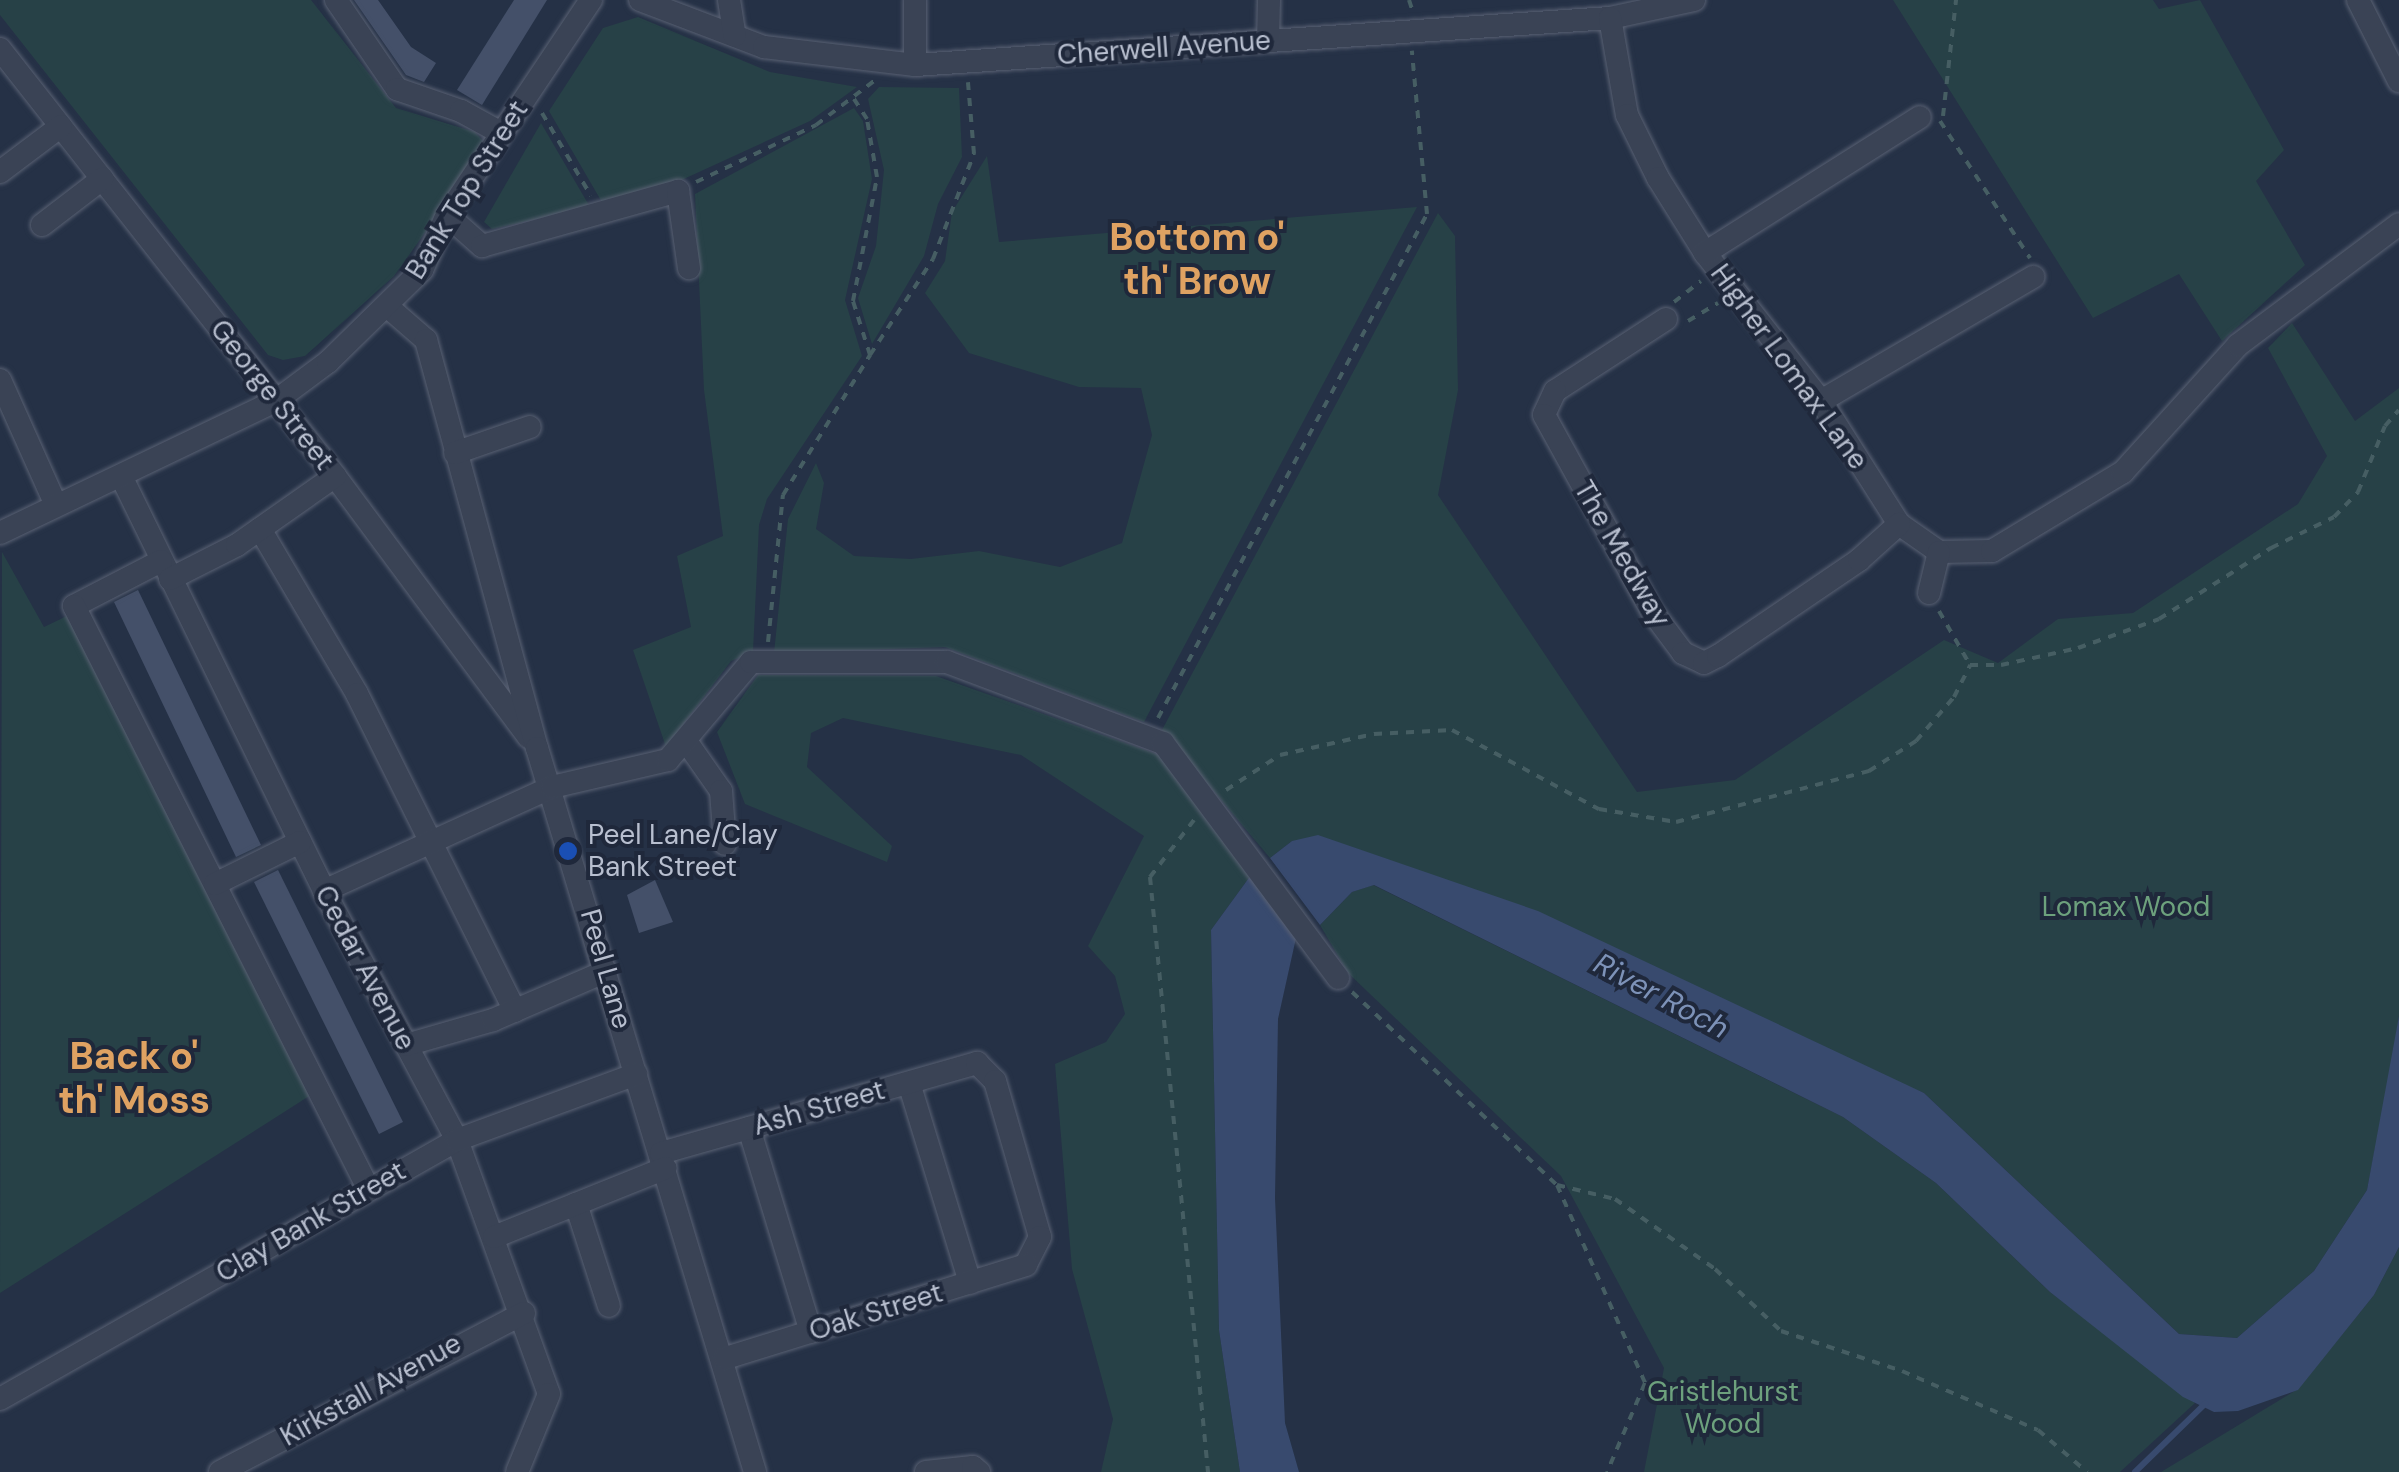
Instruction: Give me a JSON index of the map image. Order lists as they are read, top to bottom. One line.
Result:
{"streets":{"street":["Cherwell Avenue","Bank Top Street","Higher Lomax Lane","George Street","The Medway","Cedar Avenue","Peel Lane","Ash Street","Clay Bank Street","Oak Street","Kirkstall Avenue"]},"crossings":[["Cherwell Avenue","Higher Lomax Lane"],["Bank Top Street","George Street"],["Bank Top Street","Cedar Avenue"],["Bank Top Street","Peel Lane"],["Higher Lomax Lane","The Medway"],["George Street","Peel Lane"],["Cedar Avenue","Ash Street"],["Cedar Avenue","Clay Bank Street"],["Cedar Avenue","Kirkstall Avenue"],["Peel Lane","Ash Street"],["Peel Lane","Clay Bank Street"],["Peel Lane","Oak Street"],["Ash Street","Oak Street"]],"districts":["Bottom o' th' Brow","Back o' th' Moss"],"water":["River Roch"],"parks":["Lomax Wood","Gristlehurst Wood"],"places":["Peel Lane/Clay Bank Street"]}
